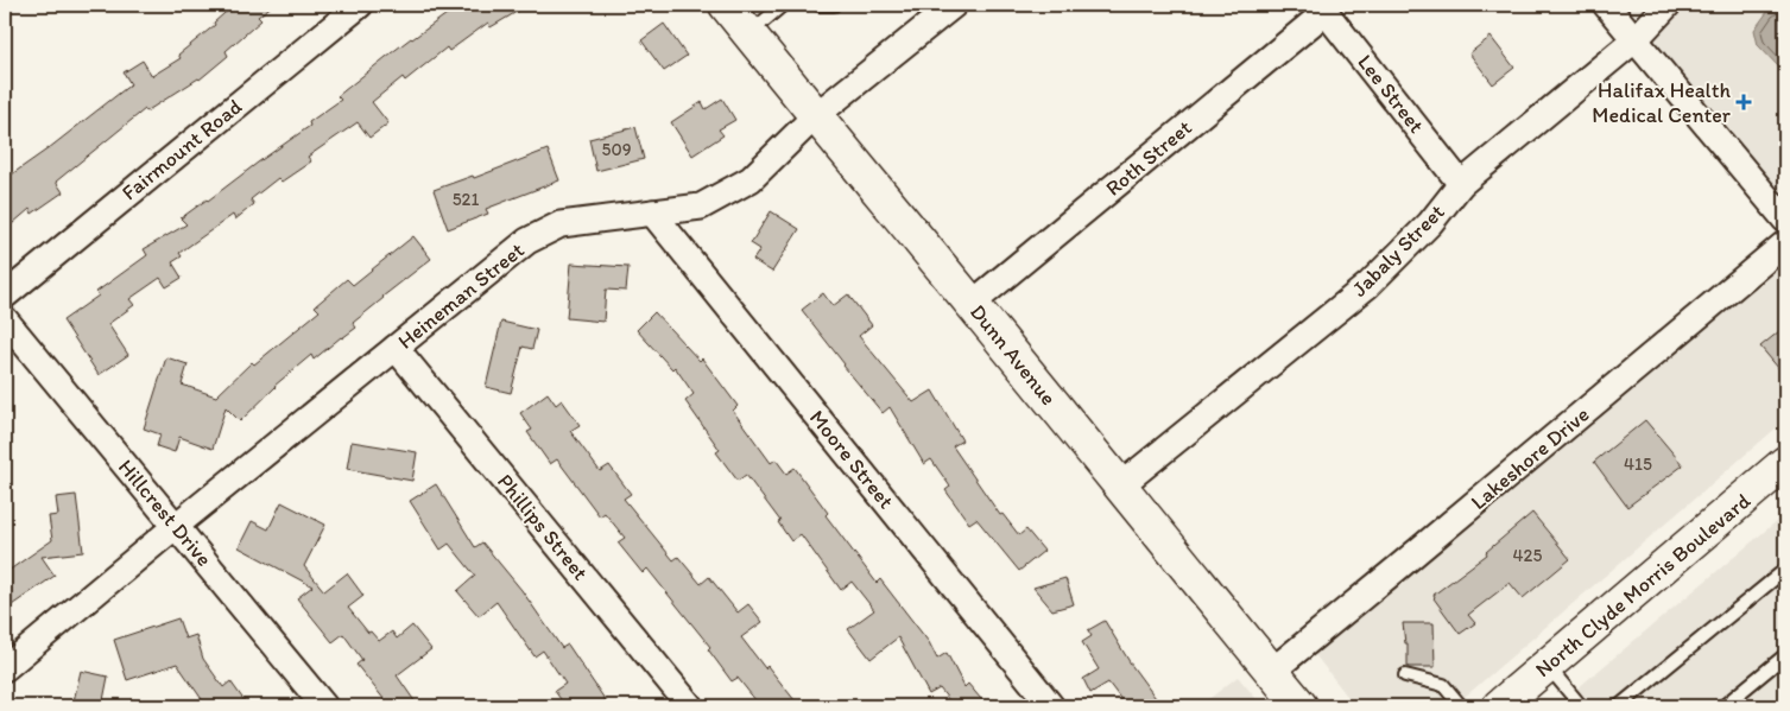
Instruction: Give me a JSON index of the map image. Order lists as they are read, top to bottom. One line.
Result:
{"streets":{"main road":["Dunn Avenue","North Clyde Morris Boulevard"],"street":["Lee Street","Fairmount Road","Roth Street","Jabaly Street","Heineman Street","Lakeshore Drive","Moore Street","Hillcrest Drive","Phillips Street"]},"crossings":[["Lee Street","Roth Street"],["Lee Street","Jabaly Street"],["Roth Street","Dunn Avenue"],["Jabaly Street","Dunn Avenue"],["Heineman Street","Dunn Avenue"],["Heineman Street","Moore Street"],["Heineman Street","Hillcrest Drive"],["Heineman Street","Phillips Street"],["Dunn Avenue","Lakeshore Drive"]],"places":{"health":["Halifax Health Medical Center"]},"house_numbers":["509","521","415","425"]}
